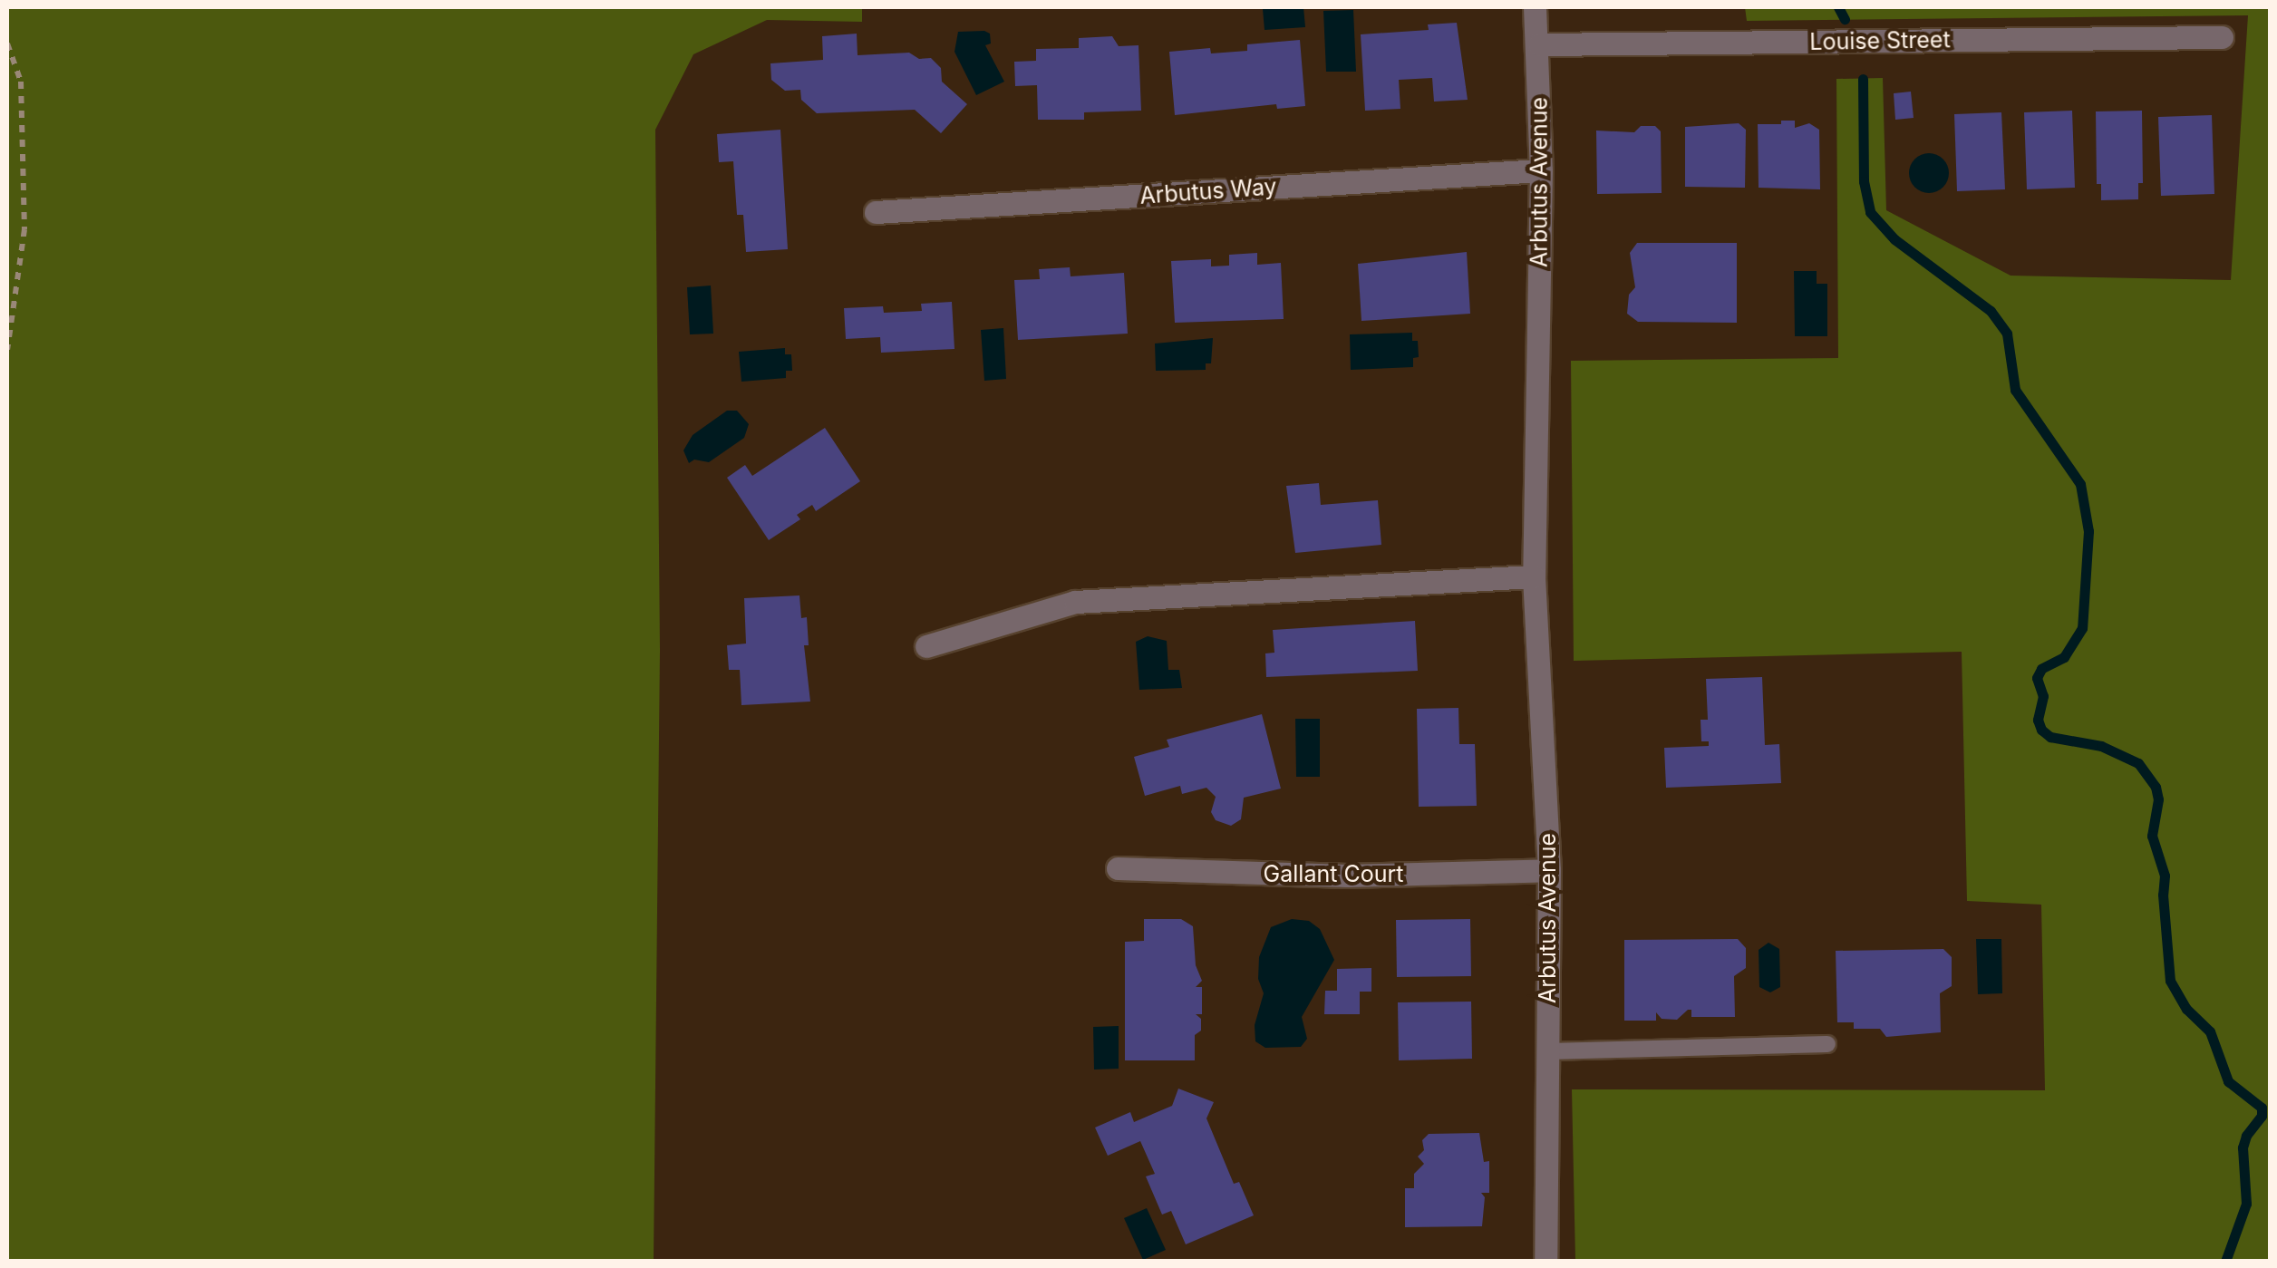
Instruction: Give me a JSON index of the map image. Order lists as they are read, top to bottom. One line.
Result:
{"streets":{"street":["Louise Street","Arbutus Avenue","Arbutus Way","Gallant Court"]},"crossings":[["Louise Street","Arbutus Avenue"],["Arbutus Avenue","Arbutus Way"],["Arbutus Avenue","Gallant Court"]]}
